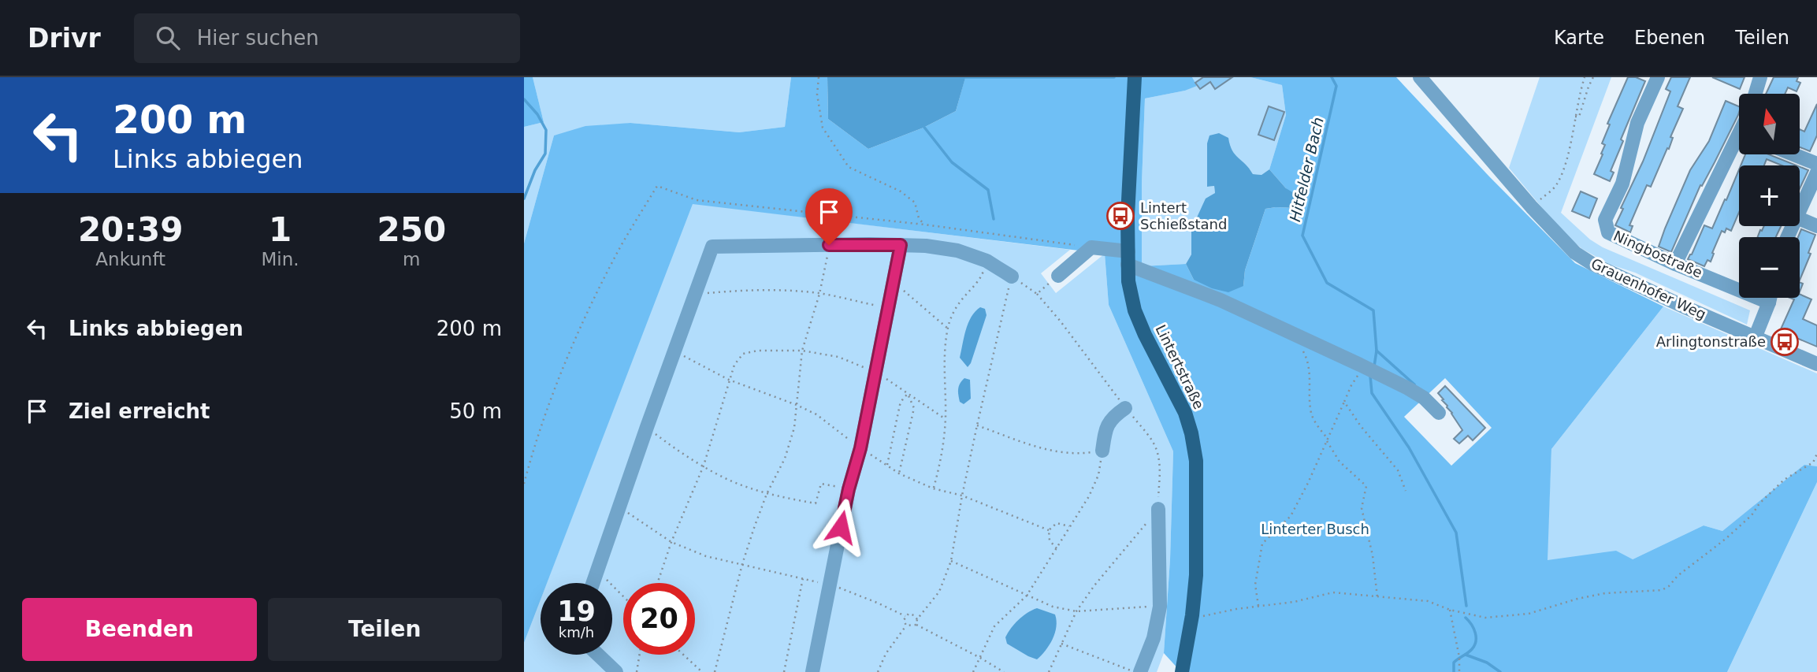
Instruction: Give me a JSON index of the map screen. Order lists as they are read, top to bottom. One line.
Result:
{"streets":{"main road":["Lintertstraße"],"street":["Ningbostraße","Grauenhofer Weg"]},"water":["Hitfelder Bach"],"parks":["Linterter Busch"],"places":{"bus stop":["Lintert Schießstand","Arlingtonstraße"]},"north":"top","page":{"header":"Drivr","search":"Hier suchen","nav":["Karte","Ebenen","Teilen"],"turn":["200 m","Links abbiegen"],"map_buttons":["+","−"],"eta":["20:39","Ankunft","1","Min.","250","m"],"list":[{"name":"Links abbiegen","value":"200 m"},{"name":"Ziel erreicht","value":"50 m"}],"speed":"19 km/h","limit":"20","buttons":["Beenden","Teilen"]}}
